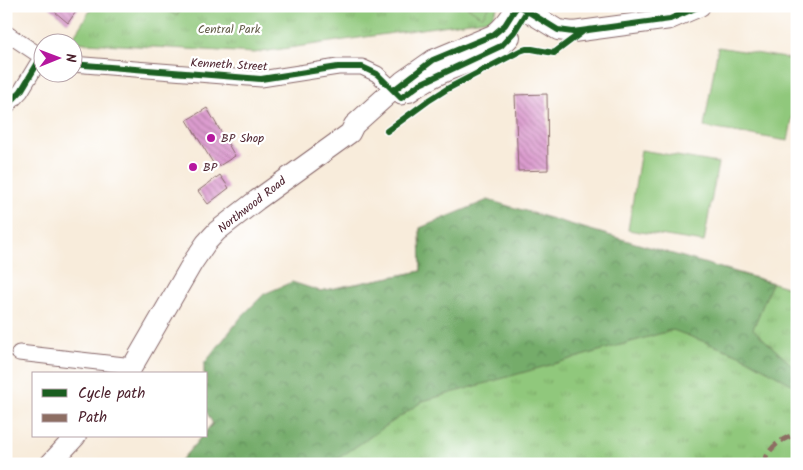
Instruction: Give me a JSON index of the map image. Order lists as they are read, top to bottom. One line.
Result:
{"streets":{"main road":["Northwood Road"],"street":["Kenneth Street"]},"crossings":[["Kenneth Street","Northwood Road"]],"parks":["Central Park"],"places":["BP Shop","BP"],"legend":["Cycle path","Path"],"north":"right"}
